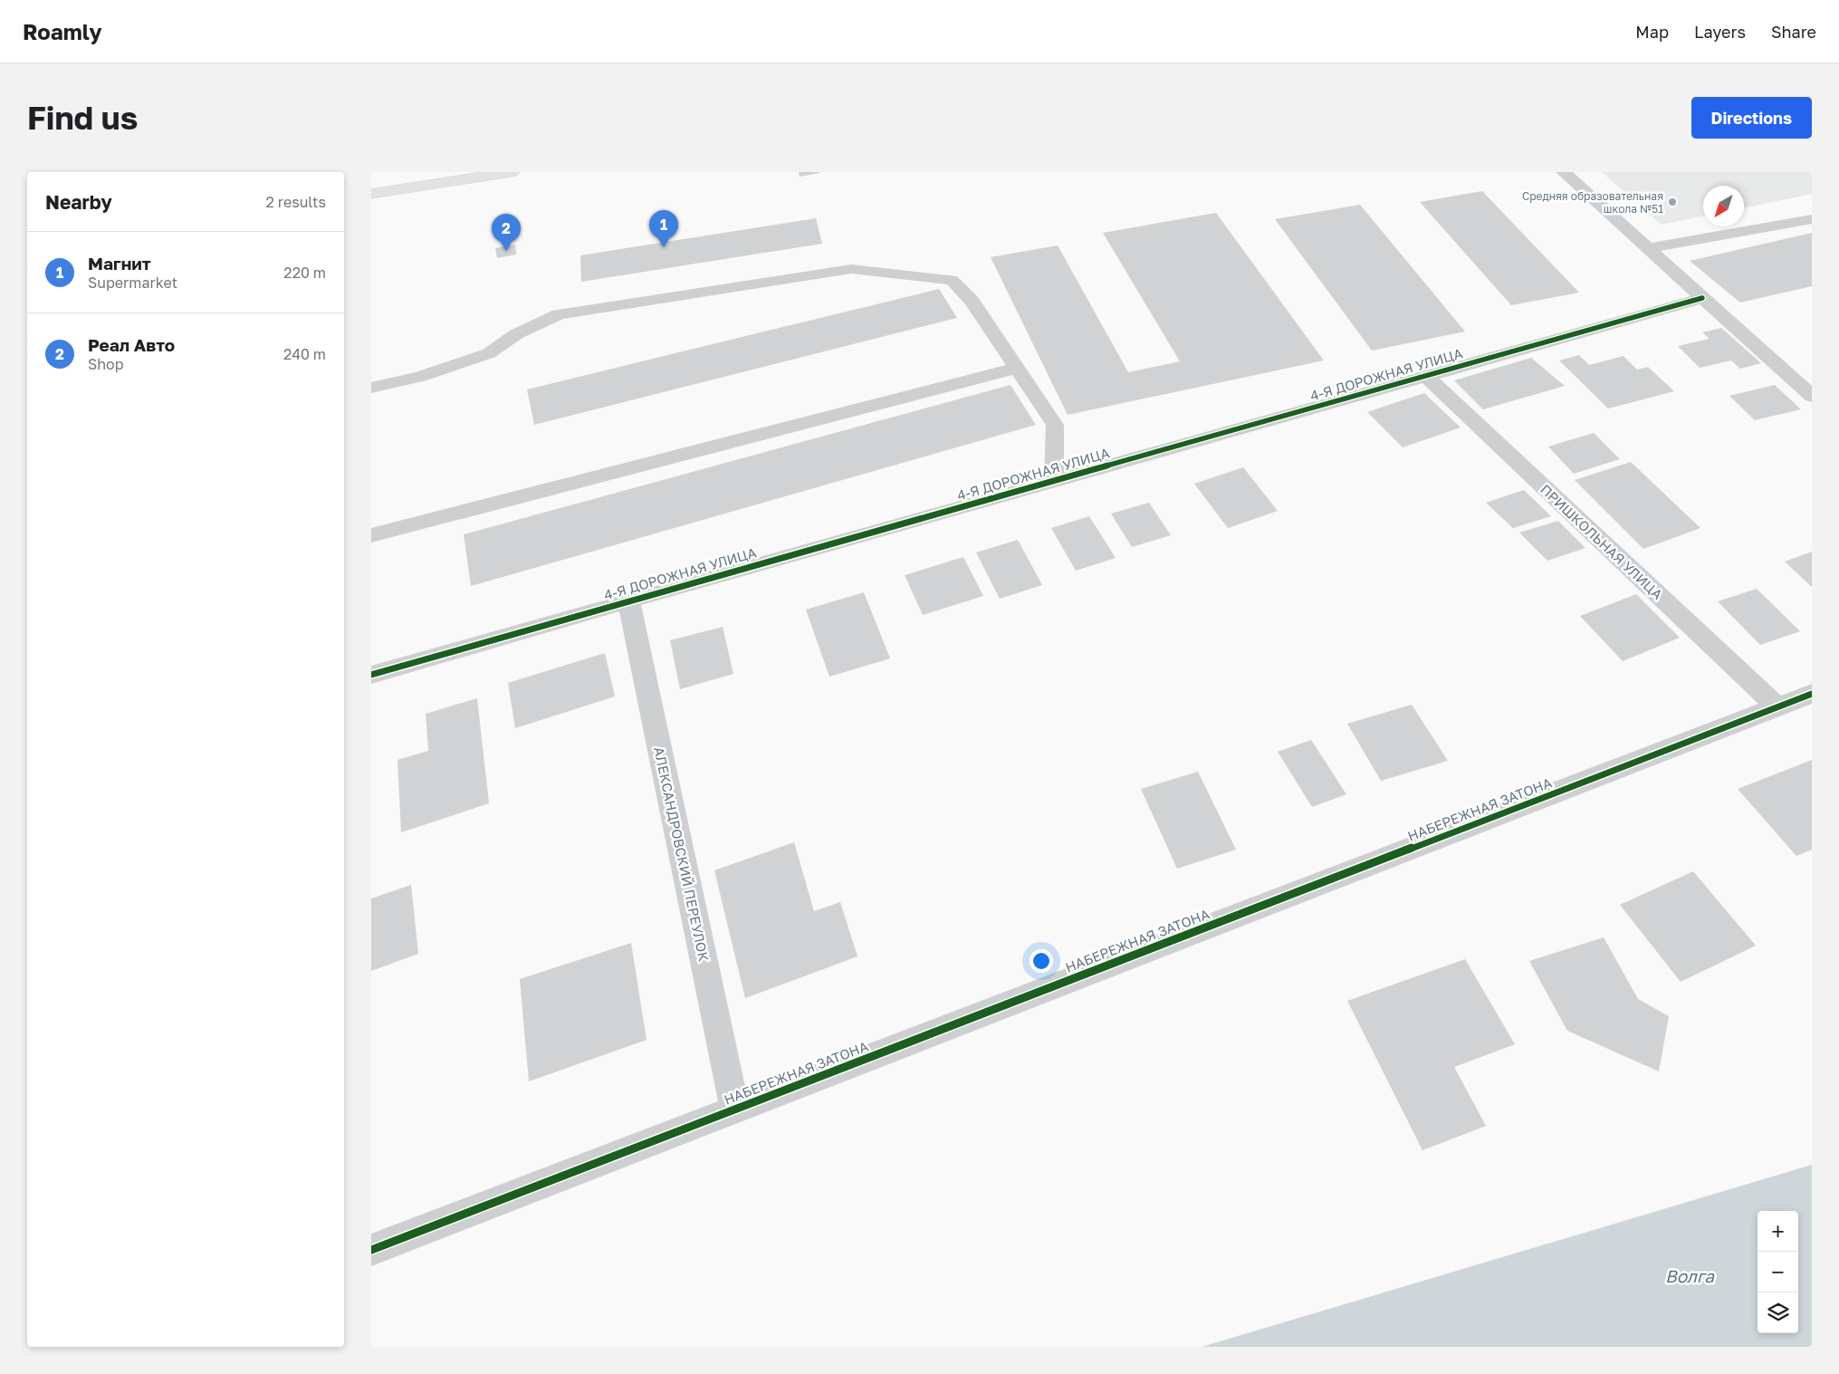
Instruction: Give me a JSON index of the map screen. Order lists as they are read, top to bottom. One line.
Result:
{"streets":{"street":["4-Я ДОРОЖНАЯ УЛИЦА","ПРИШКОЛЬНАЯ УЛИЦА","НАБЕРЕЖНАЯ ЗАТОНА","АЛЕКСАНДРОВСКИЙ ПЕРЕУЛОК"]},"crossings":[["4-Я ДОРОЖНАЯ УЛИЦА","ПРИШКОЛЬНАЯ УЛИЦА"],["4-Я ДОРОЖНАЯ УЛИЦА","АЛЕКСАНДРОВСКИЙ ПЕРЕУЛОК"],["ПРИШКОЛЬНАЯ УЛИЦА","НАБЕРЕЖНАЯ ЗАТОНА"],["НАБЕРЕЖНАЯ ЗАТОНА","АЛЕКСАНДРОВСКИЙ ПЕРЕУЛОК"]],"water":["Волга"],"places":["Средняя образовательная школа №51"],"north":"bottom left","page":{"header":"Roamly","nav":["Map","Layers","Share"],"buttons":"Directions","title":"Find us","heading":["Nearby","2 results"],"pins":["1","2"],"list":[{"mark":"1","name":"Магнит","note":"Supermarket","value":"220 m"},{"mark":"2","name":"Реал Авто","note":"Shop","value":"240 m"}],"map_buttons":["+","−"]}}
